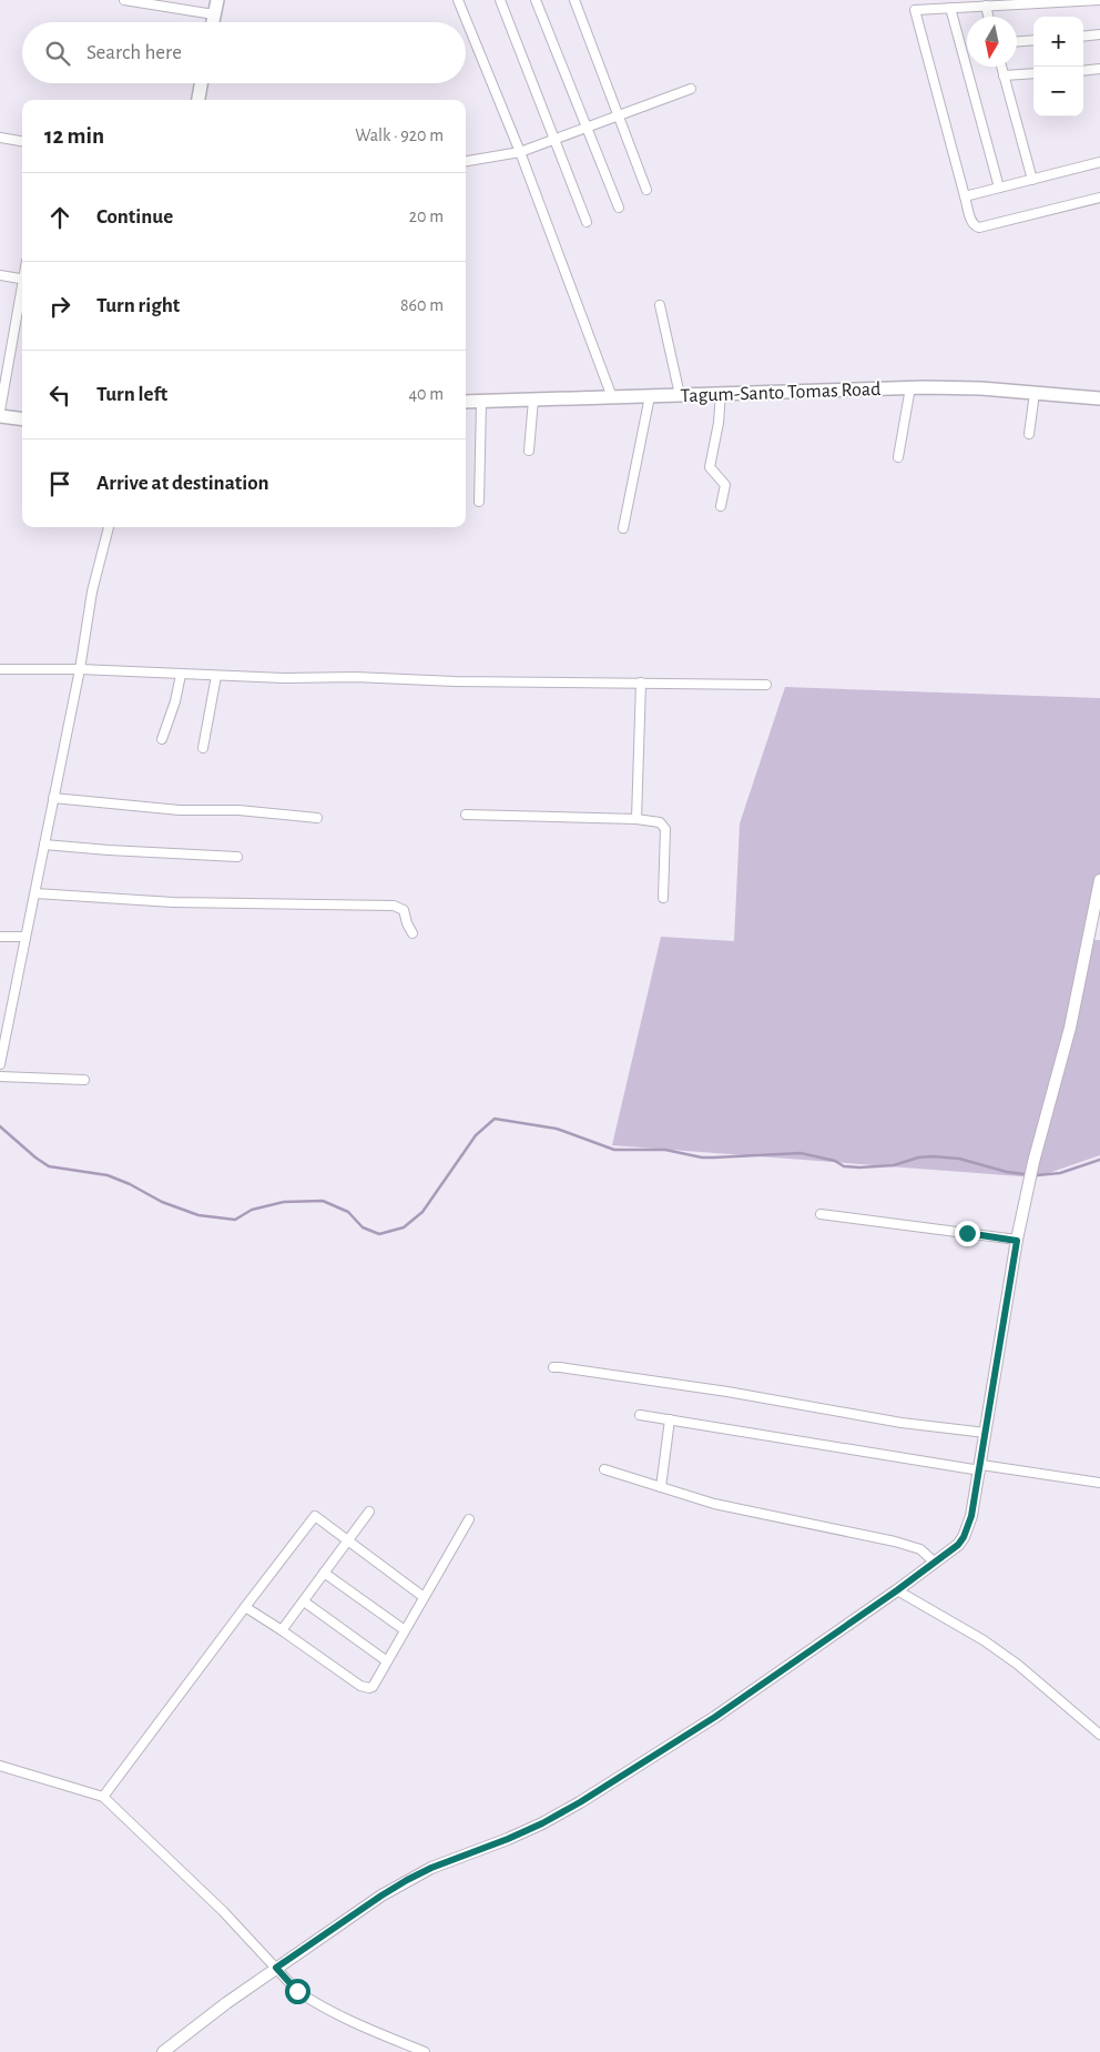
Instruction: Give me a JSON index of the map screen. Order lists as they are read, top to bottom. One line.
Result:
{"streets":{"main road":["Tagum-Santo Tomas Road"]},"north":"bottom","page":{"map_buttons":["+","−"],"search":"Search here","heading":["12 min","Walk · 920 m"],"list":[["Continue","20 m"],["Turn right","860 m"],["Turn left","40 m"],"Arrive at destination"]}}
